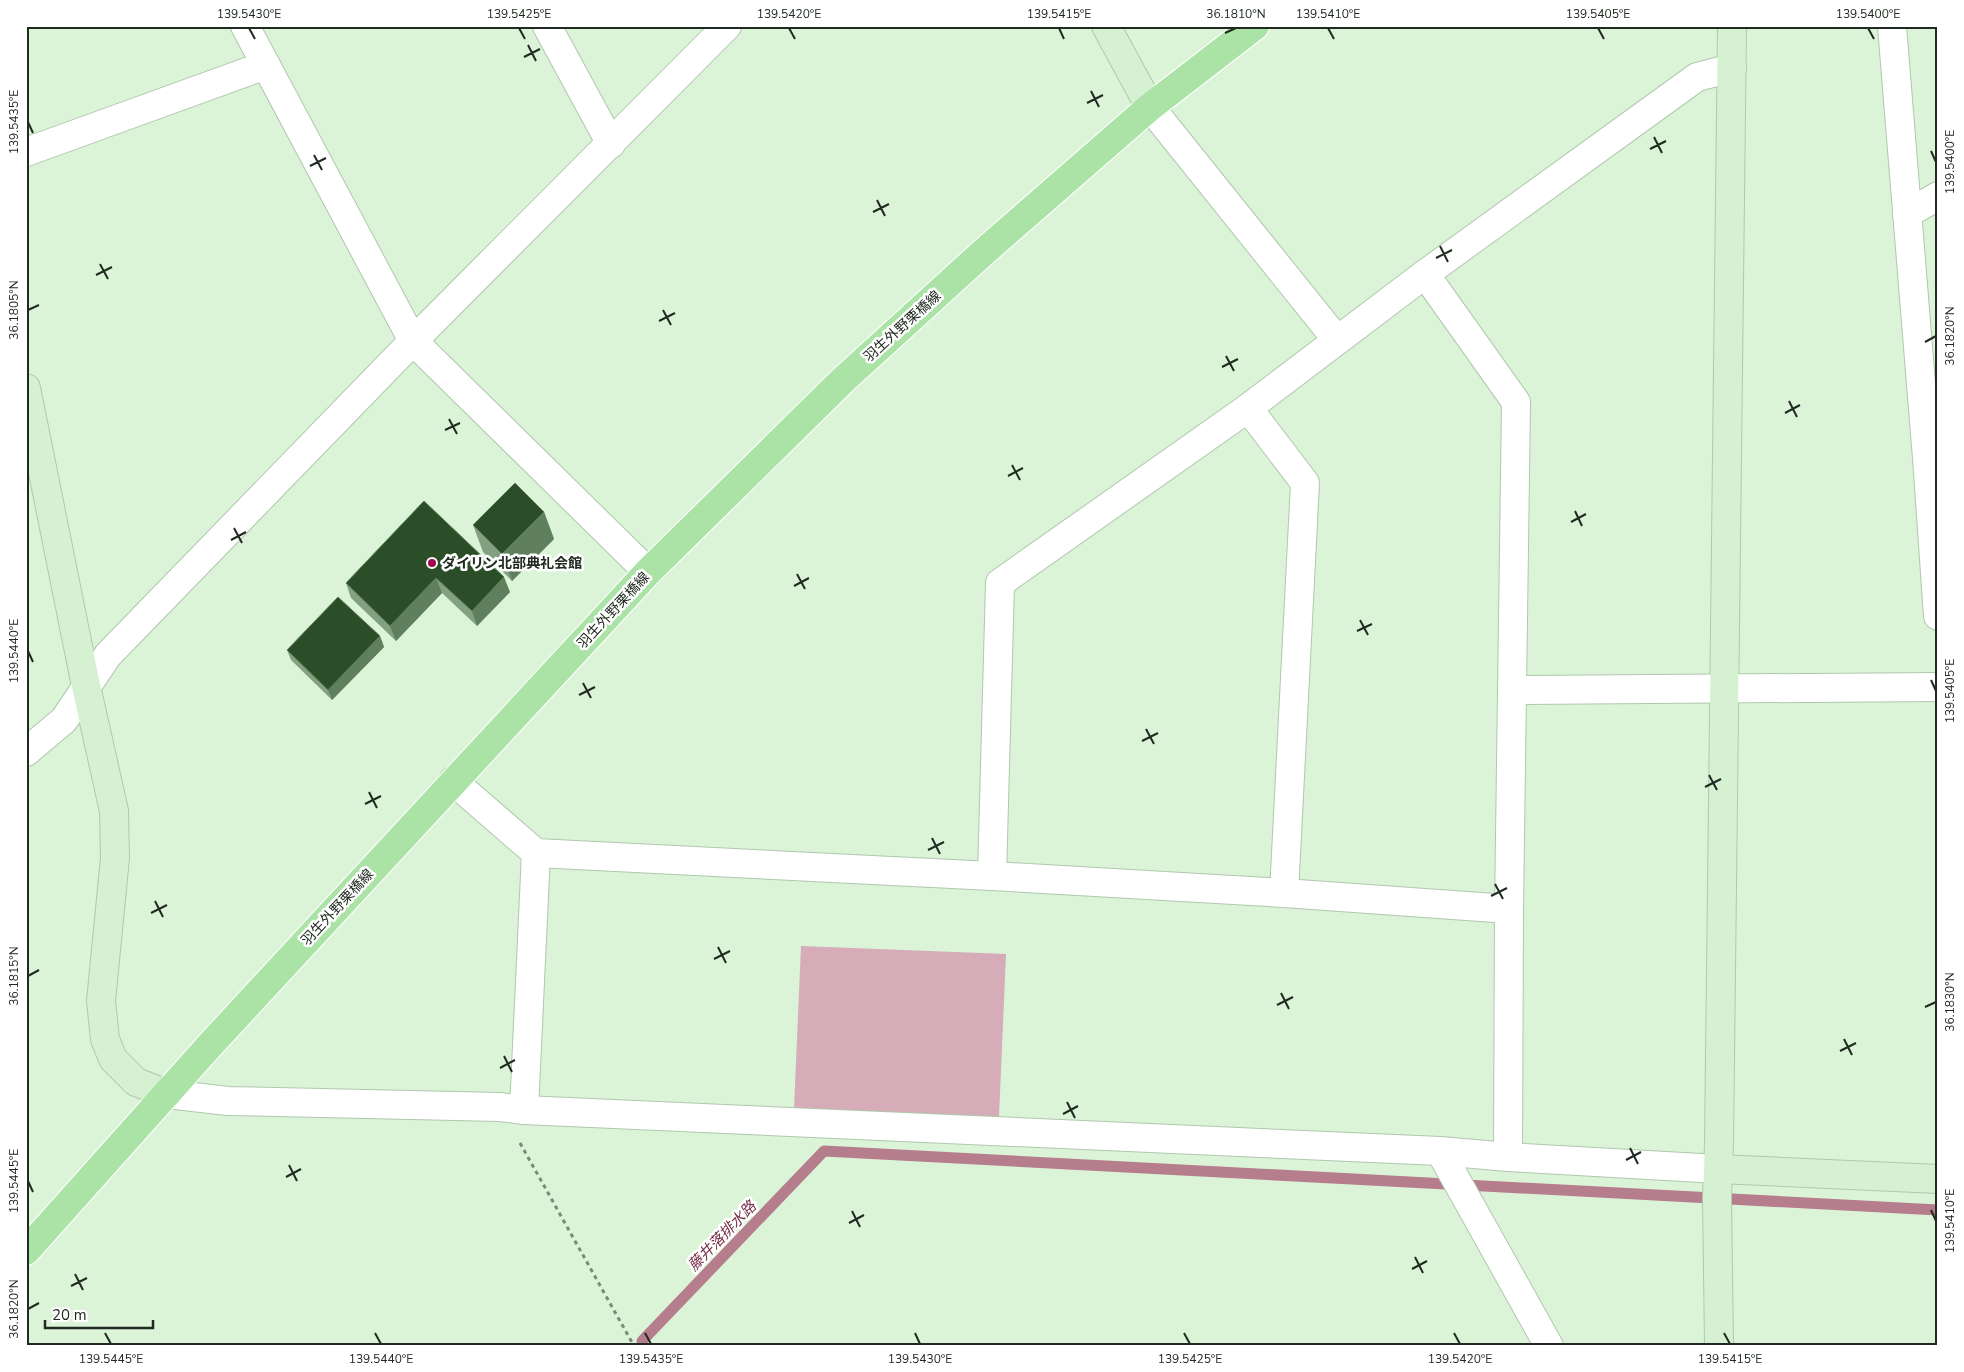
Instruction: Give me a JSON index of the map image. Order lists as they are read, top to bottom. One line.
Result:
{"streets":{"main road":["羽生外野栗橋線"]},"water":["藤井落排水路"],"places":["ダイリン北部典礼会館"],"scale_bar":"20 m","coordinates":["139.5430°E","139.5425°E","139.5420°E","139.5415°E","36.1810°N","139.5410°E","139.5405°E","139.5400°E","139.5435°E","36.1805°N","36.1820°N","139.5440°E","36.1815°N","36.1830°N","139.5445°E"]}
